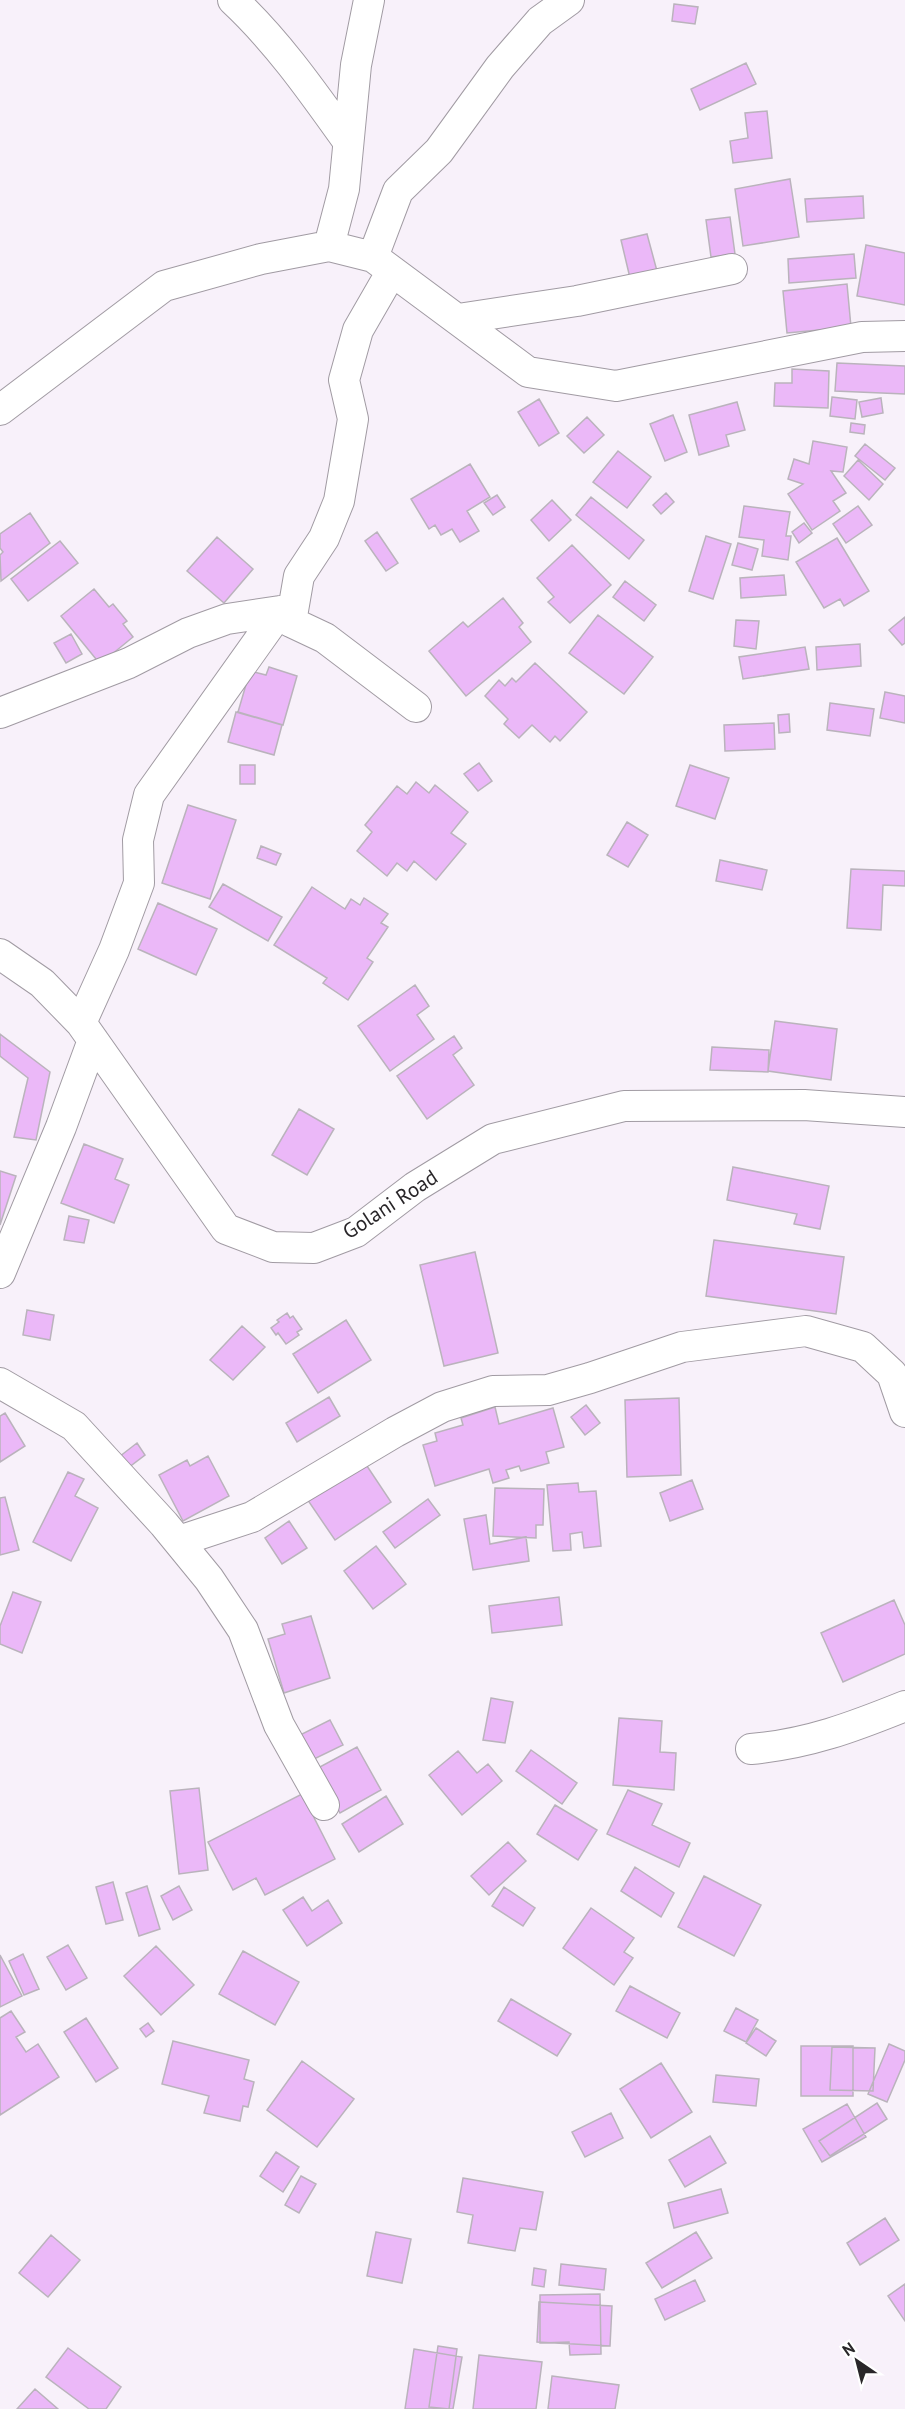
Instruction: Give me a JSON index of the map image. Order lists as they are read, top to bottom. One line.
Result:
{"streets":{"street":["Golani Road"]},"north":"top left"}
